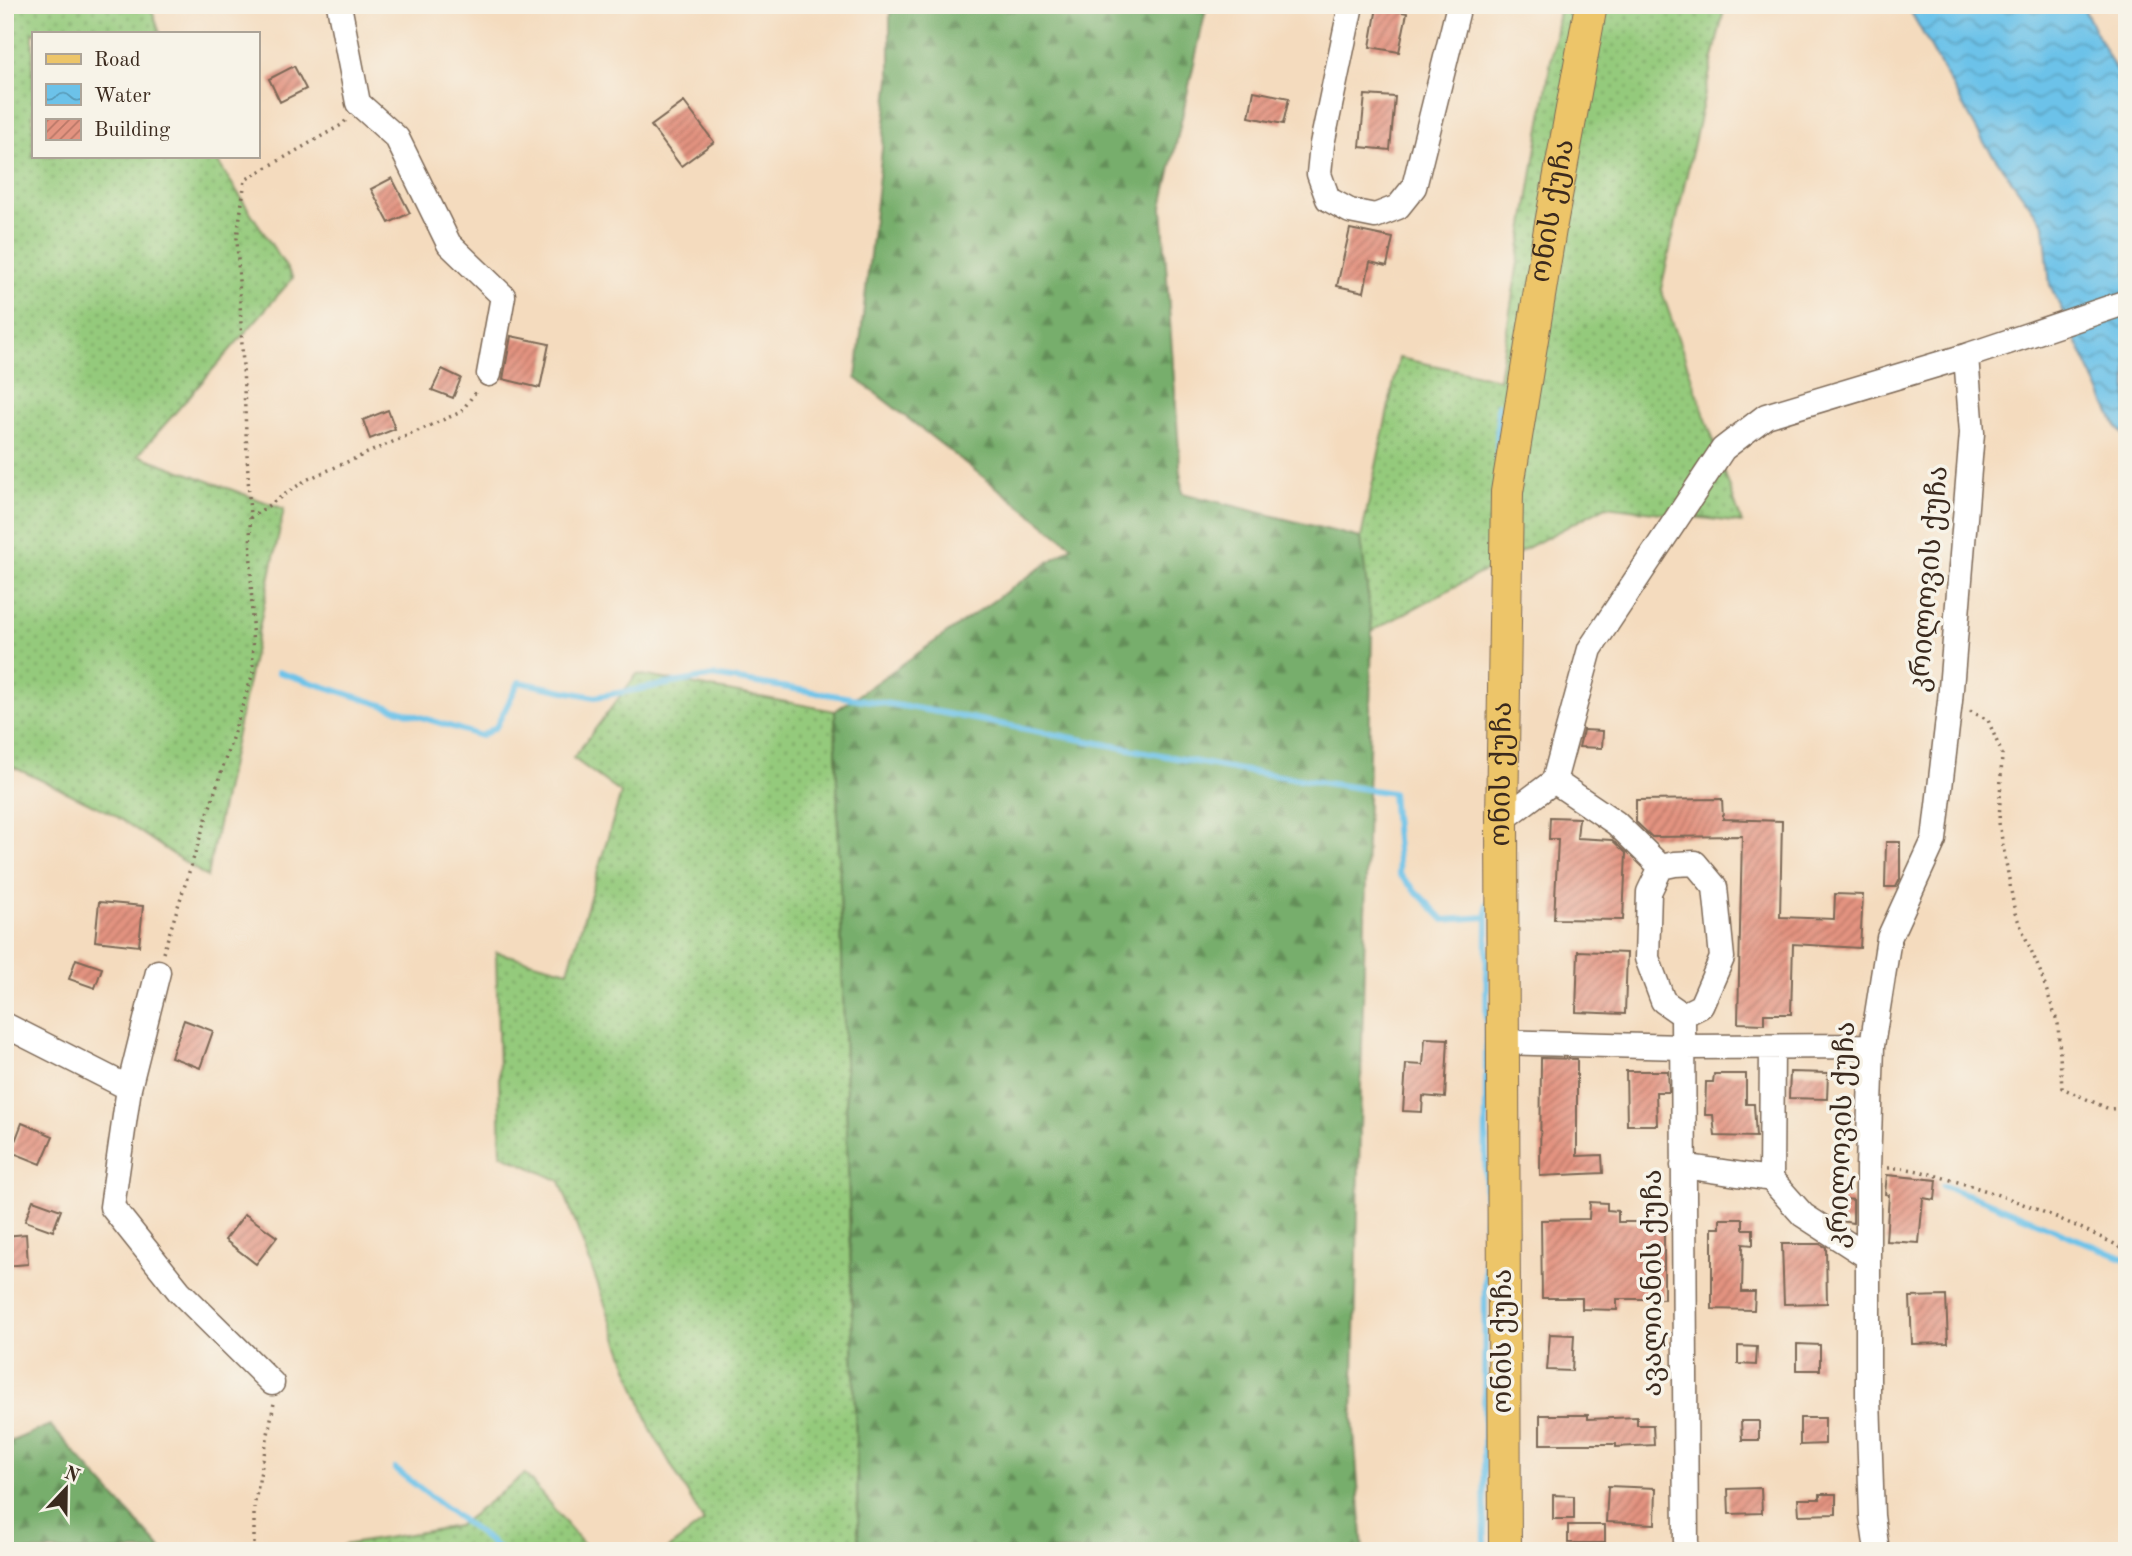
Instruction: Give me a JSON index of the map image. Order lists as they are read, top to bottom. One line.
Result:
{"streets":{"main road":["ონის ქუჩა"],"street":["კრილოვის ქუჩა","ავალიანის ქუჩა"]},"legend":["Road","Water","Building"],"north":"top"}
